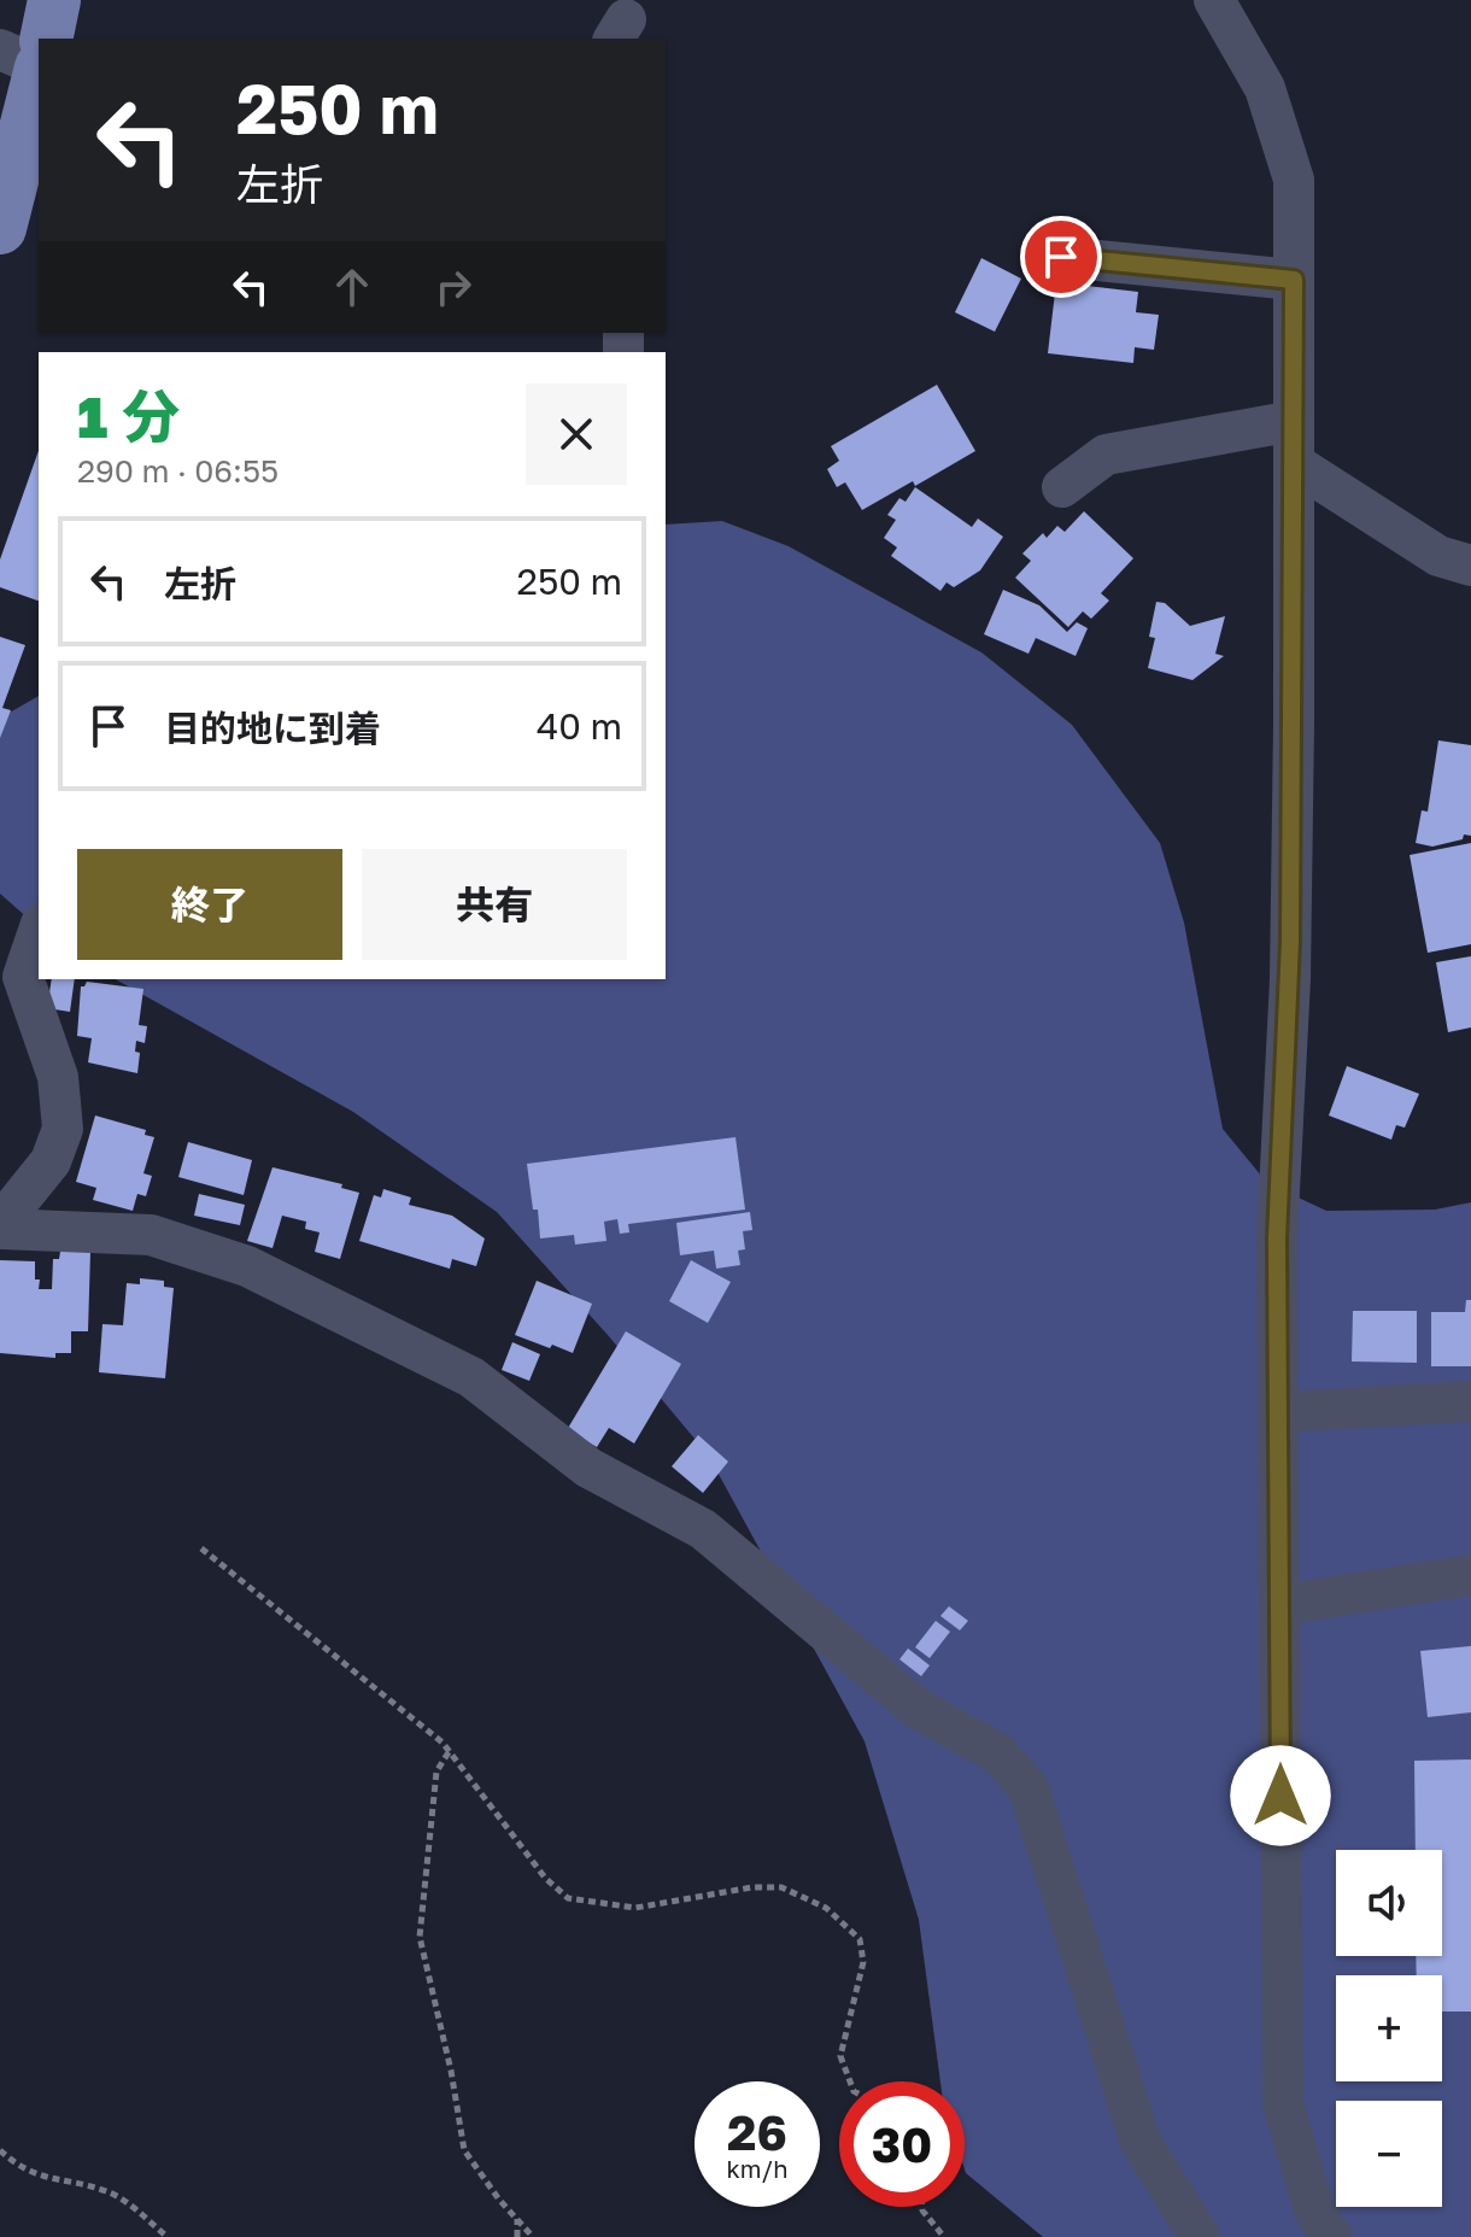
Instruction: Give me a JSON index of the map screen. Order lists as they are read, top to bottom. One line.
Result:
{"page":{"turn":["250 m","左折"],"heading":["1 分","290 m · 06:55"],"list":[{"name":"左折","value":"250 m"},{"name":"目的地に到着","value":"40 m"}],"buttons":["終了","共有"],"map_buttons":["+","−"],"speed":"26 km/h","limit":"30"}}
